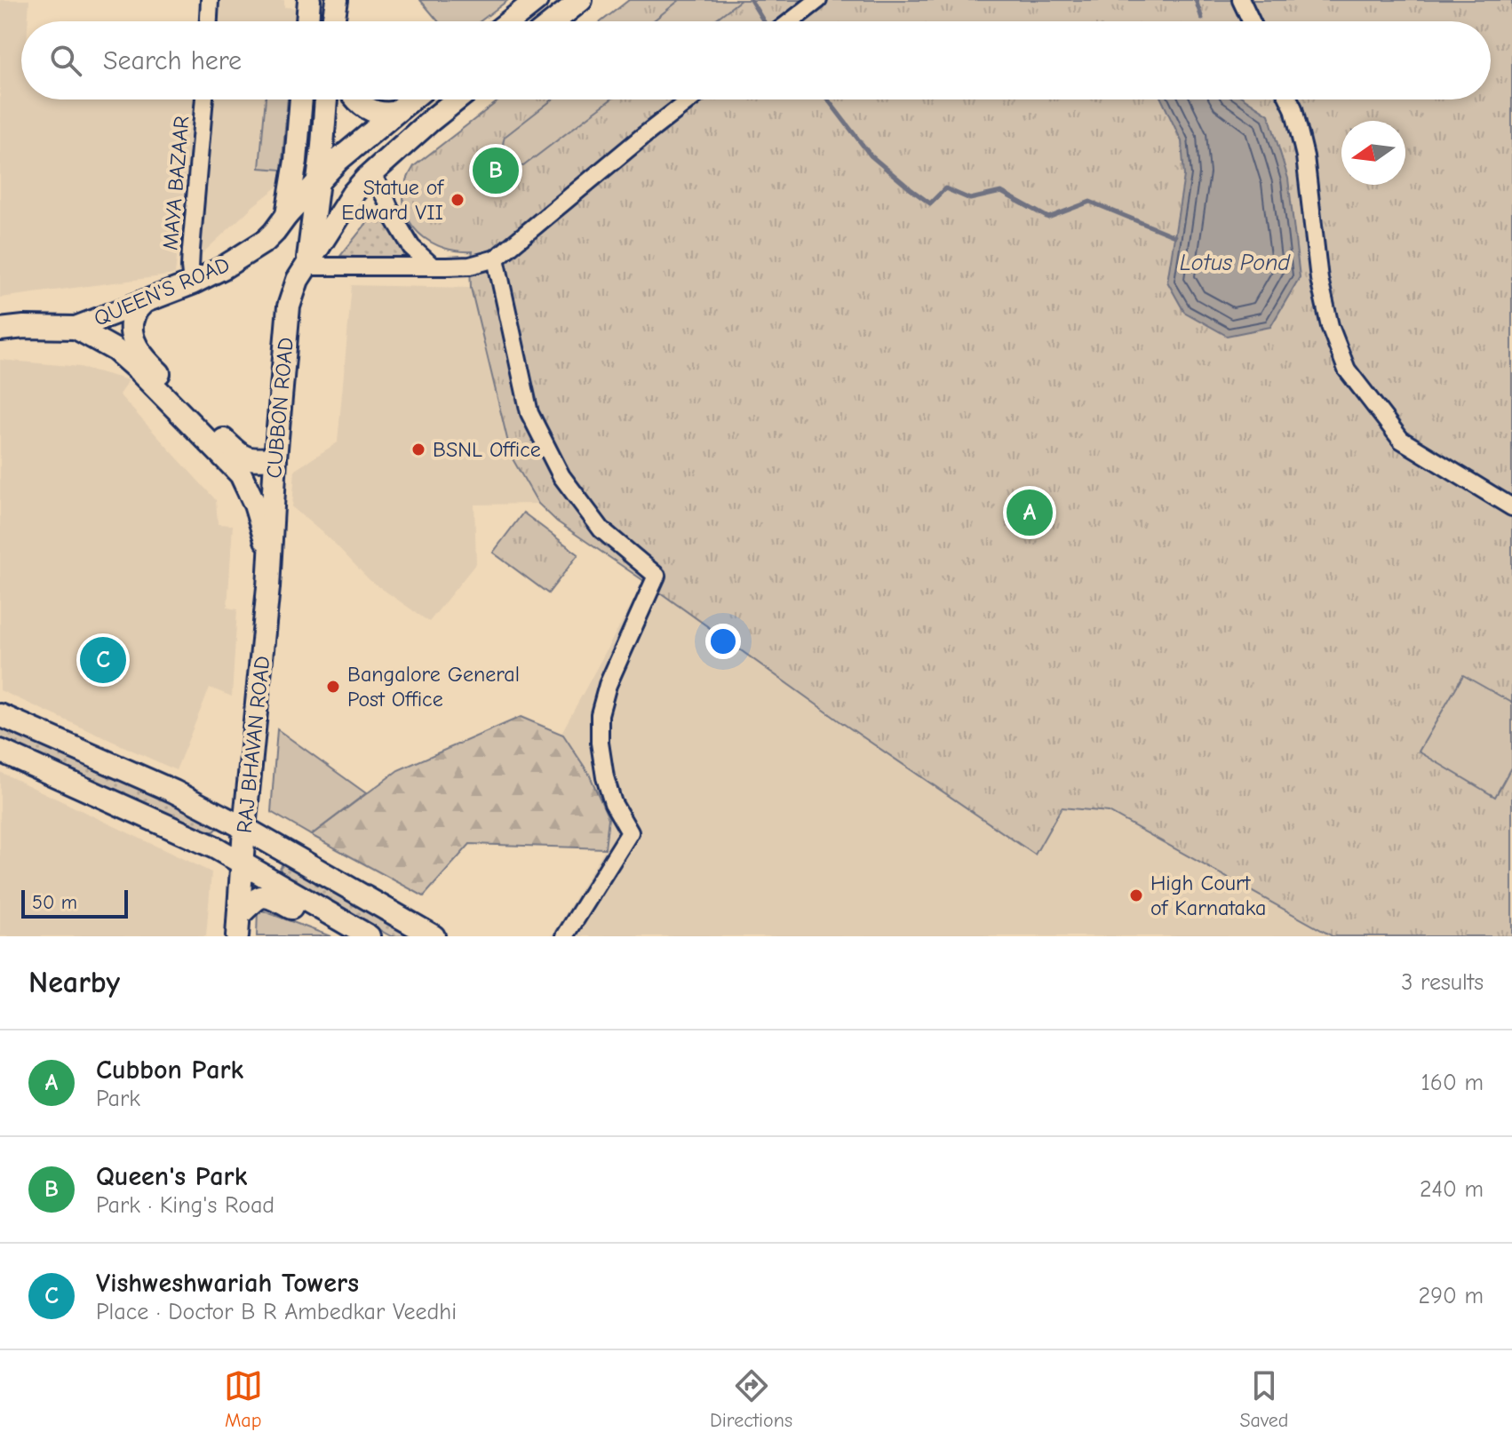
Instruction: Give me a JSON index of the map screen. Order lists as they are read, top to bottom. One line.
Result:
{"streets":{"main road":["QUEEN'S ROAD","CUBBON ROAD","RAJ BHAVAN ROAD"],"street":["MAYA BAZAAR"]},"crossings":[["MAYA BAZAAR","QUEEN'S ROAD"],["QUEEN'S ROAD","CUBBON ROAD"],["CUBBON ROAD","RAJ BHAVAN ROAD"]],"water":["Lotus Pond"],"places":["Statue of Edward VII","BSNL Office","Bangalore General Post Office","High Court of Karnataka"],"scale_bar":"50 m","north":"left","page":{"search":"Search here","pins":["B","A","C"],"scale":"50 m","heading":["Nearby","3 results"],"list":[{"mark":"A","name":"Cubbon Park","note":"Park","value":"160 m"},{"mark":"B","name":"Queen's Park","note":"Park · King's Road","value":"240 m"},{"mark":"C","name":"Vishweshwariah Towers","note":"Place · Doctor B R Ambedkar Veedhi","value":"290 m"}],"nav":["Map","Directions","Saved"]}}
